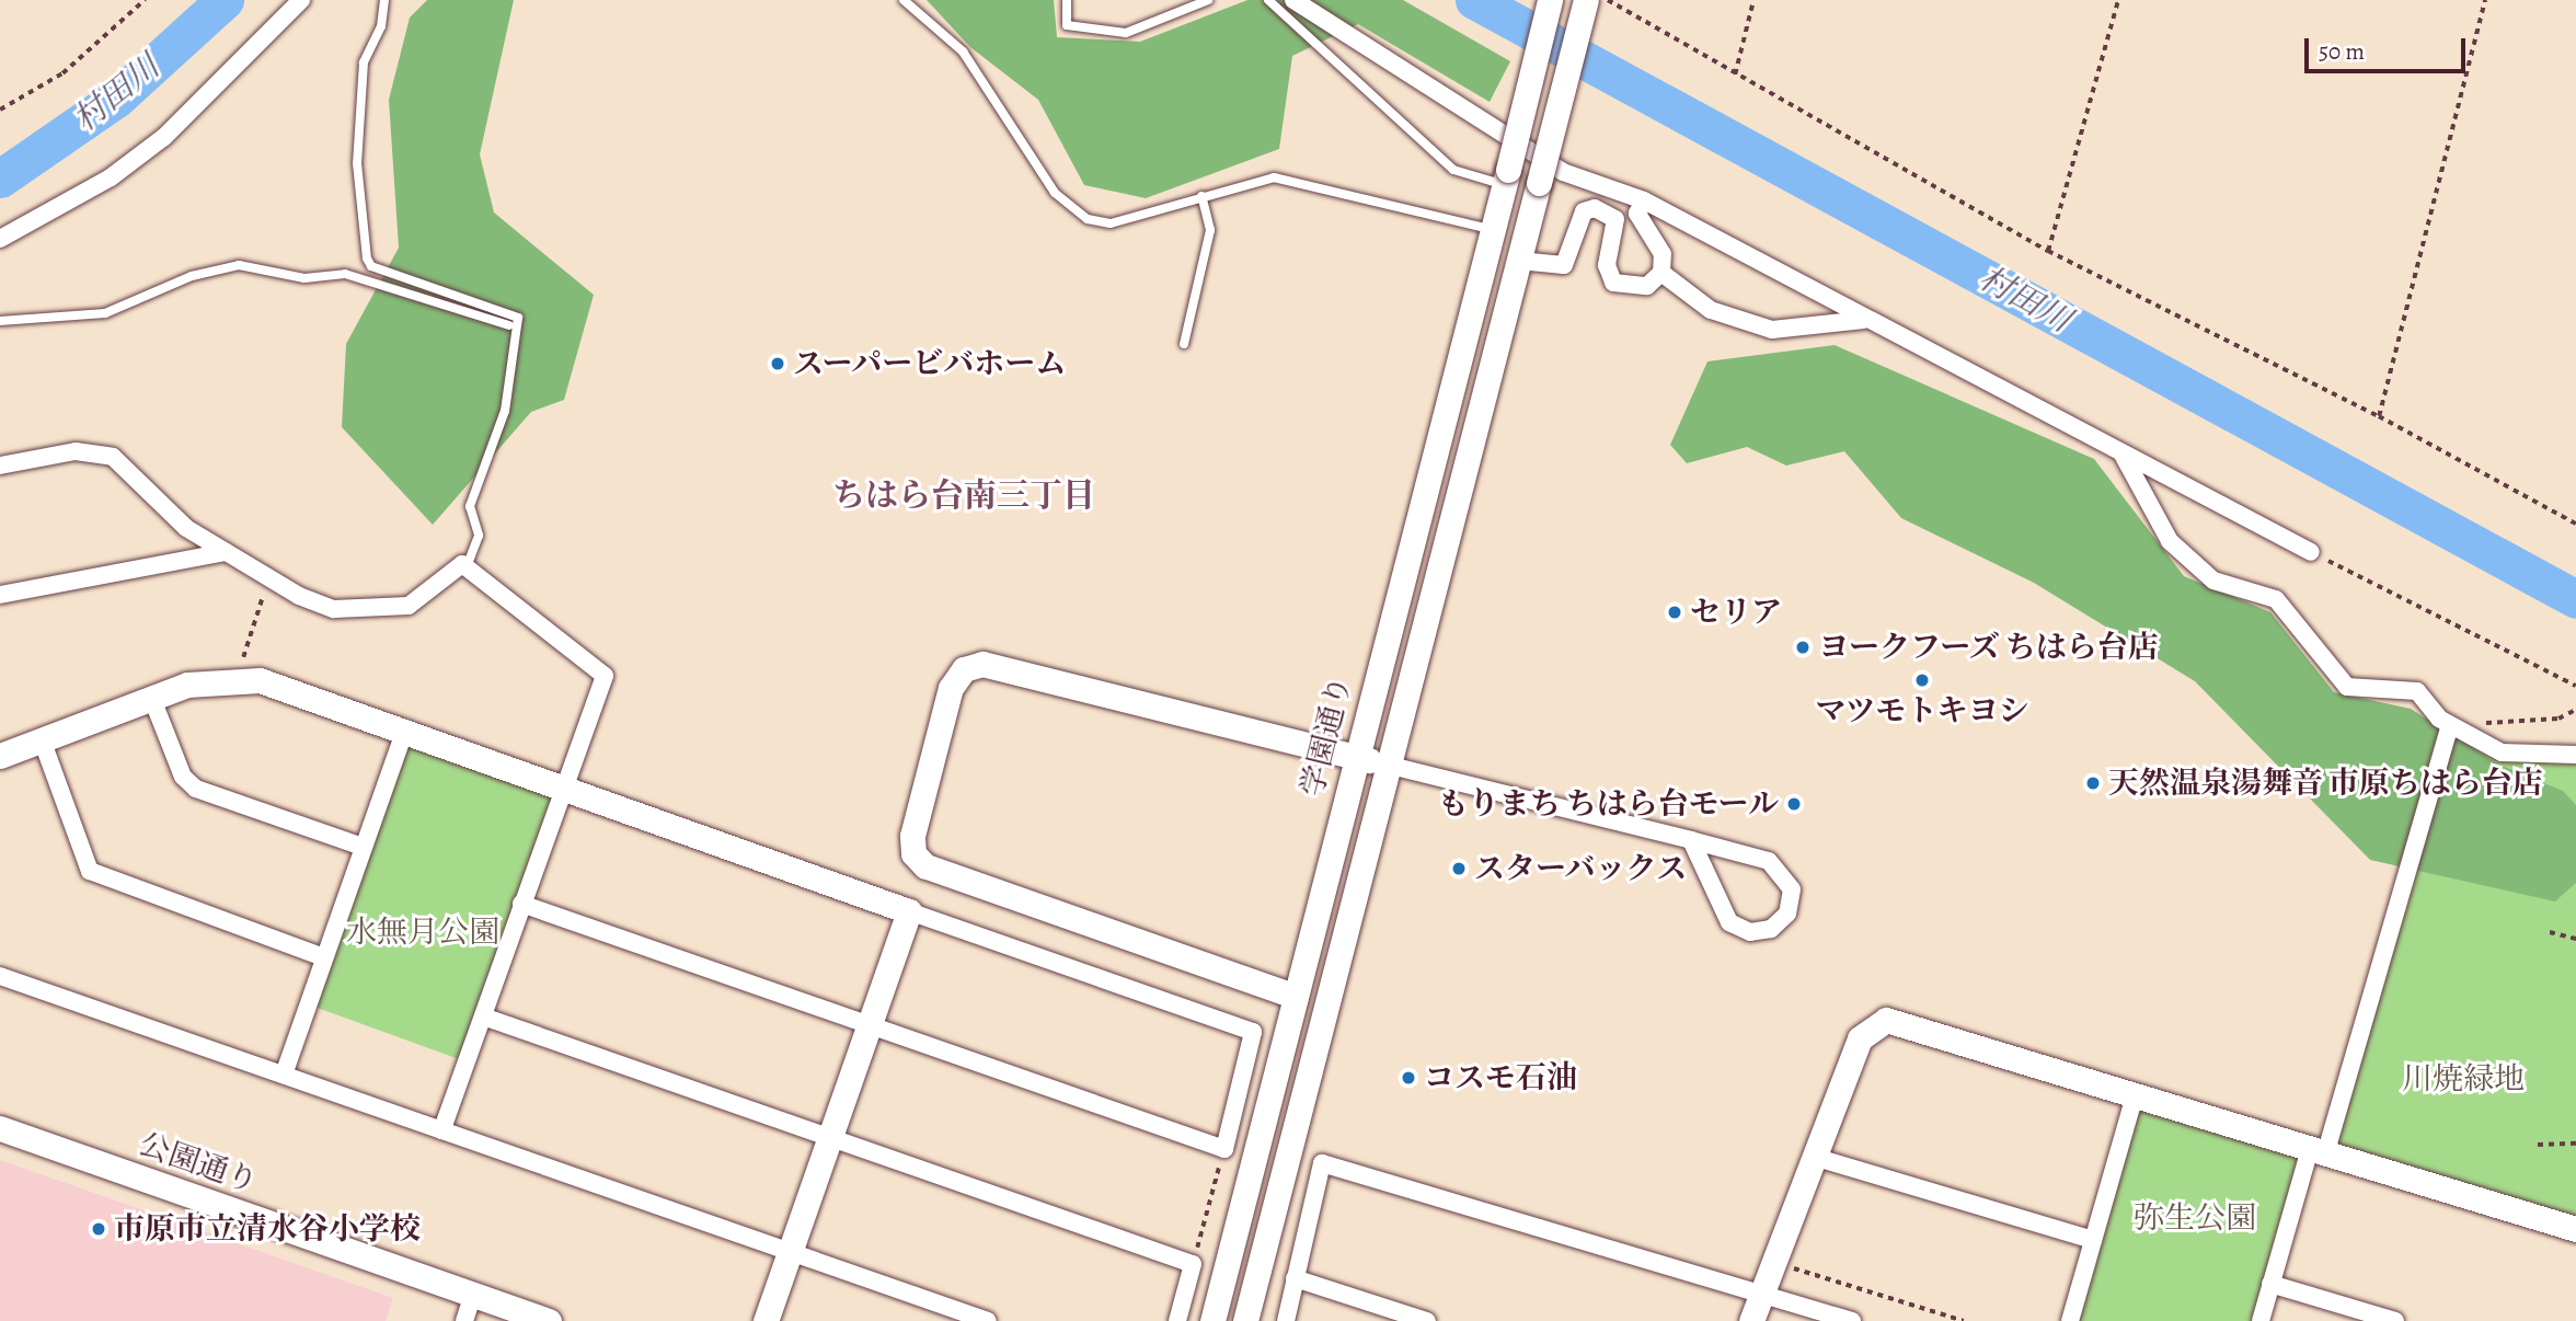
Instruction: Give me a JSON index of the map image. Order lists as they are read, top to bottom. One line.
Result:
{"streets":{"street":["学園通り","公園通り"]},"districts":["ちはら台南三丁目"],"water":["村田川"],"parks":["水無月公園","川焼緑地","弥生公園"],"places":["スーパービバホーム","セリア","ヨークフーズ ちはら台店","マツモトキヨシ","天然温泉湯舞音 市原ちはら台店","もりまち ちはら台モール","スターバックス","コスモ石油","市原市立清水谷小学校"],"scale_bar":"50 m"}
